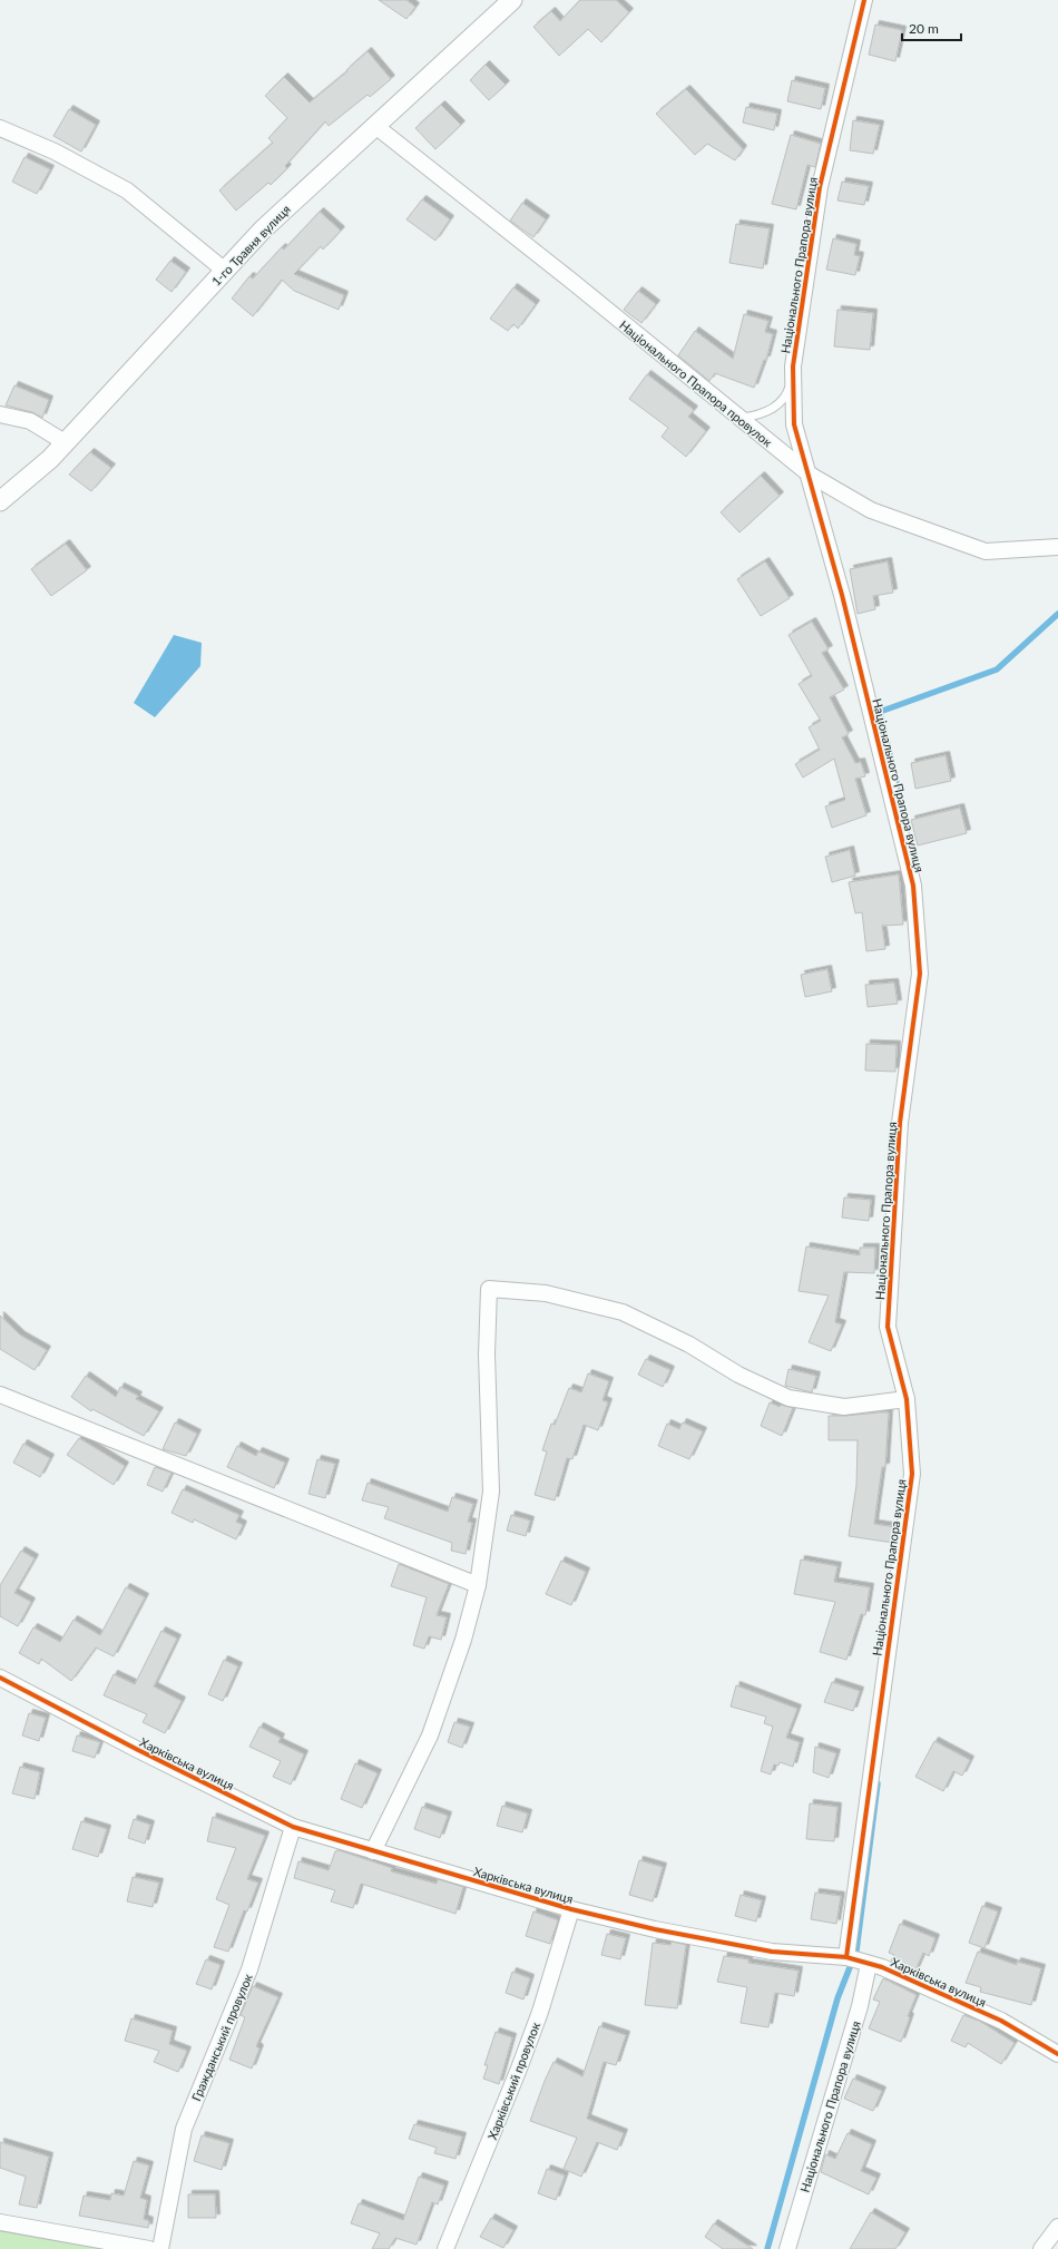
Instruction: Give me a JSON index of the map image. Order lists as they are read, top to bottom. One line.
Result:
{"streets":{"street":["1-го Травня вулиця","Національного Прапора вулиця","Національного Прапора провулок","Харківська вулиця","Гражданський провулок","Харківський провулок"]},"crossings":[["1-го Травня вулиця","Національного Прапора провулок"],["Національного Прапора вулиця","Національного Прапора провулок"],["Національного Прапора вулиця","Харківська вулиця"],["Харківська вулиця","Гражданський провулок"],["Харківська вулиця","Харківський провулок"]],"scale_bar":"20 m"}
